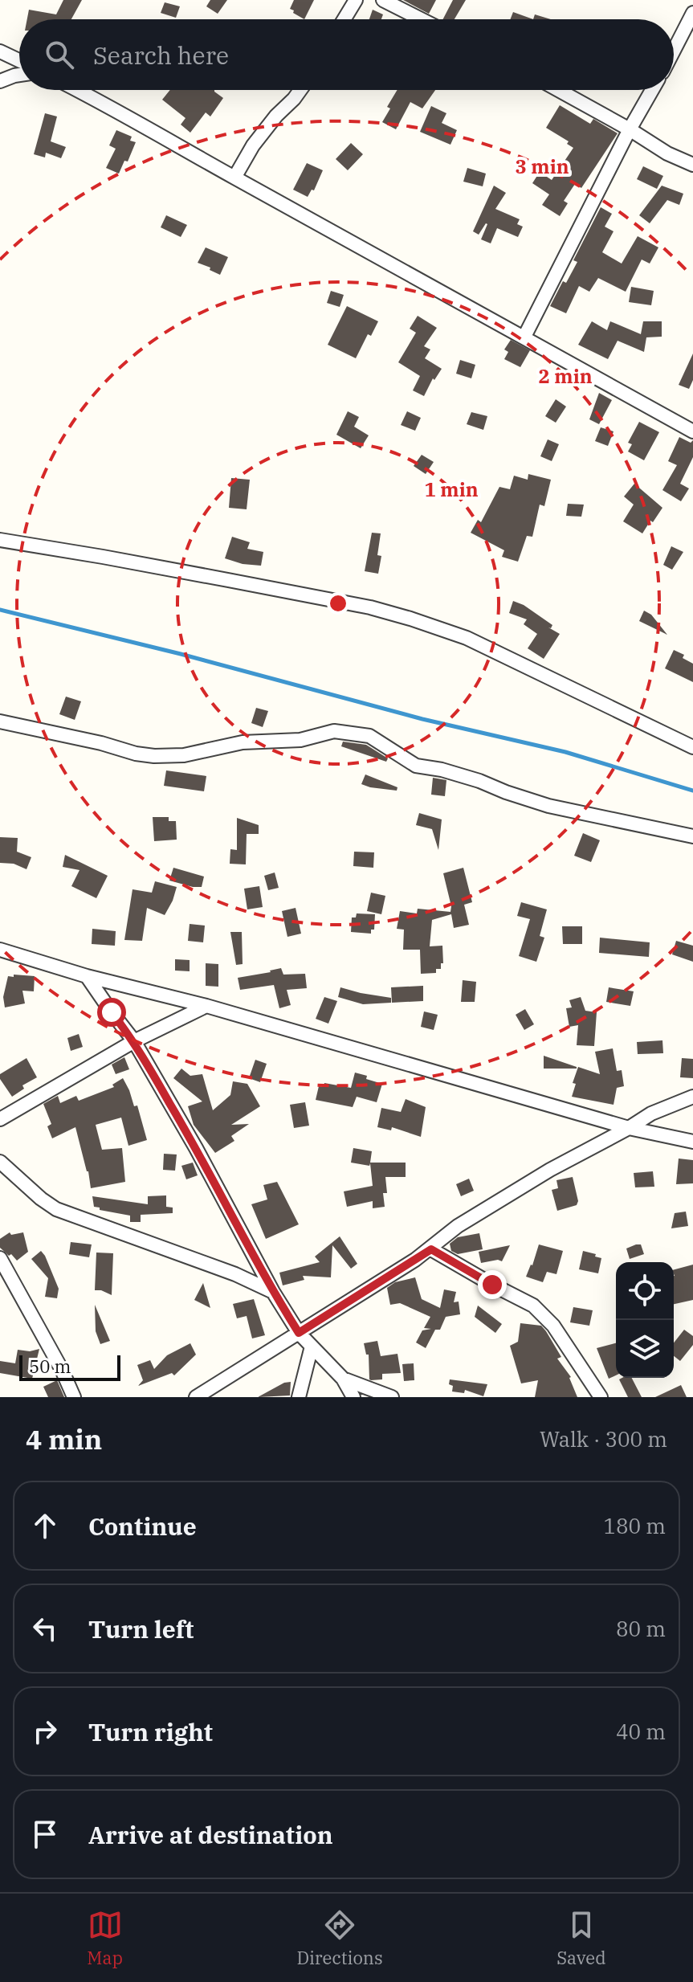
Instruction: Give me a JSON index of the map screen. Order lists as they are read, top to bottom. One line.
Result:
{"scale_bar":"50 m","page":{"search":"Search here","scale":"50 m","heading":["4 min","Walk · 300 m"],"list":[["Continue","180 m"],["Turn left","80 m"],["Turn right","40 m"],"Arrive at destination"],"nav":["Map","Directions","Saved"]},"rings":["3 min","2 min","1 min"]}
